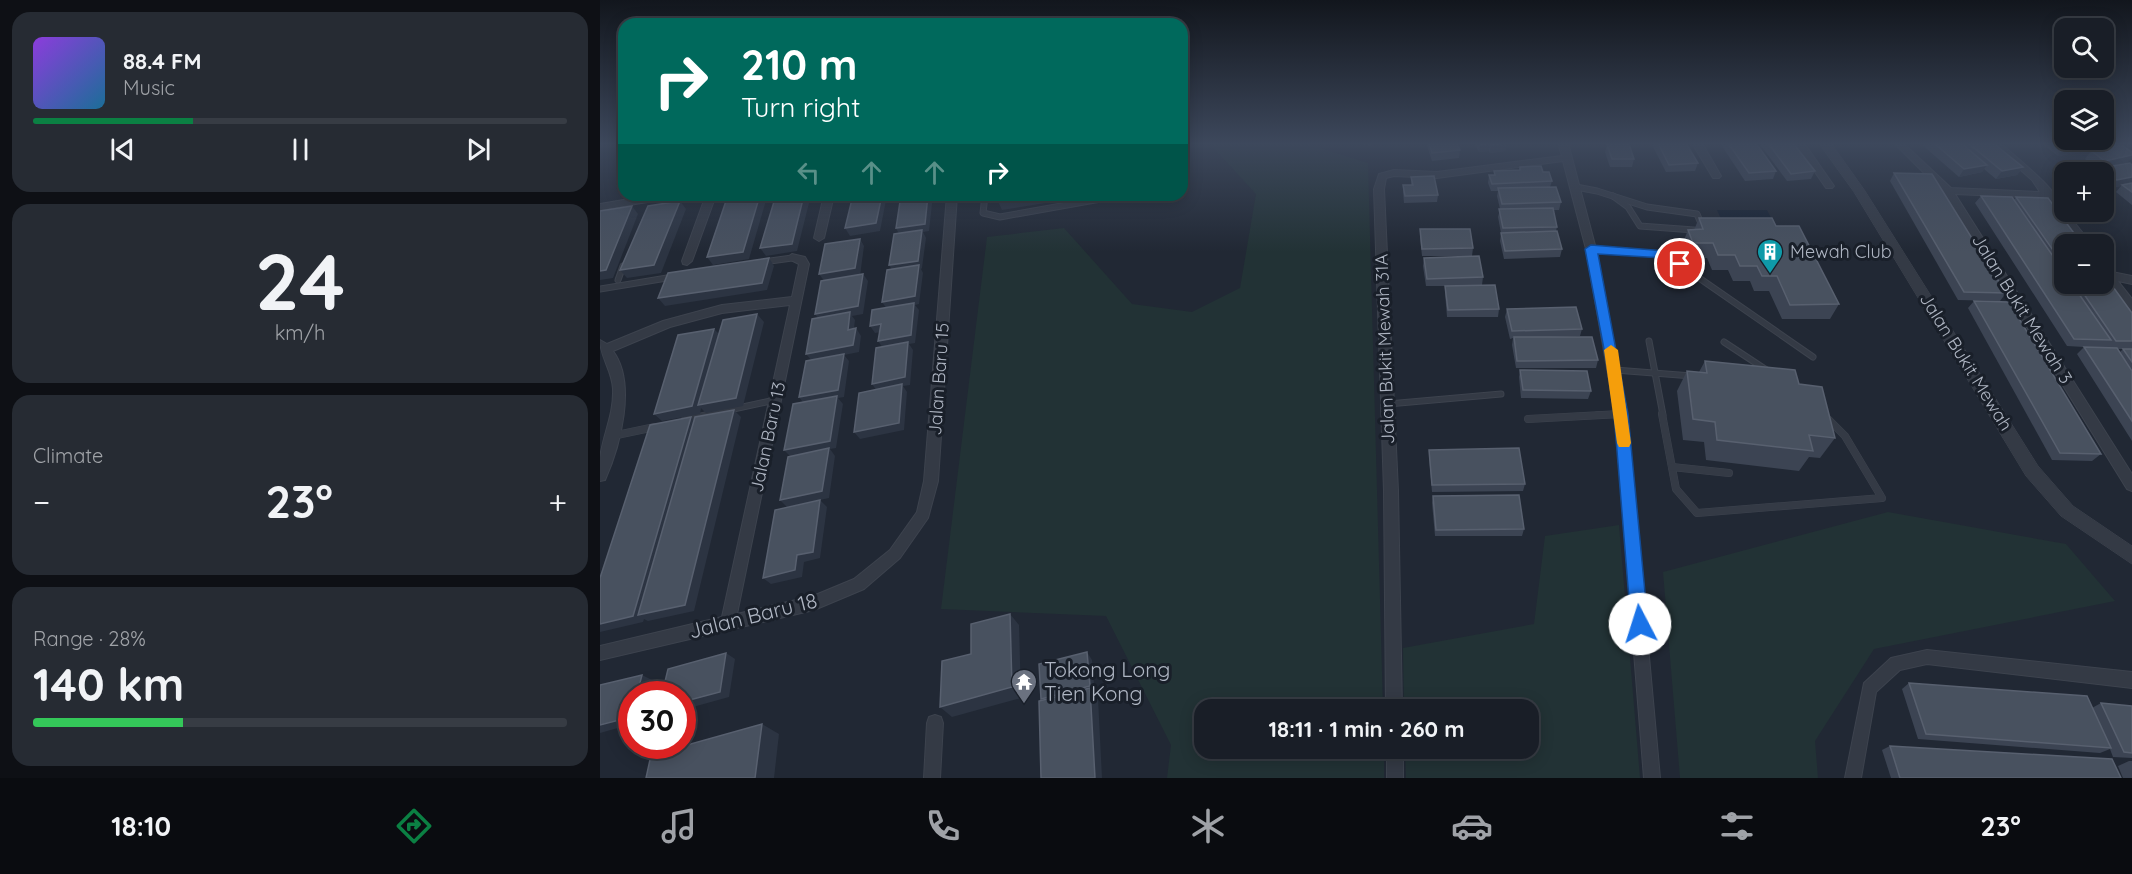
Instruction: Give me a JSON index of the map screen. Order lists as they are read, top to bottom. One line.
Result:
{"streets":{"street":["Jalan Bukit Mewah 3","Jalan Bukit Mewah 31A","Jalan Bukit Mewah","Jalan Baru 15","Jalan Baru 13","Jalan Baru 18"]},"crossings":[["Jalan Baru 15","Jalan Baru 18"],["Jalan Baru 13","Jalan Baru 18"]],"places":{"building":["Mewah Club"],"temple":["Tokong Long Tien Kong"]},"page":{"map_buttons":["+","−"],"turn":["210 m","Turn right"],"song":["88.4 FM","Music"],"tile":[["24","km/h"],"Climate",["Range · 28%","140 km"]],"heat":["−","23°","+"],"limit":"30","trip":"18:11 · 1 min · 260 m","tabs":["18:10","23°"]}}
